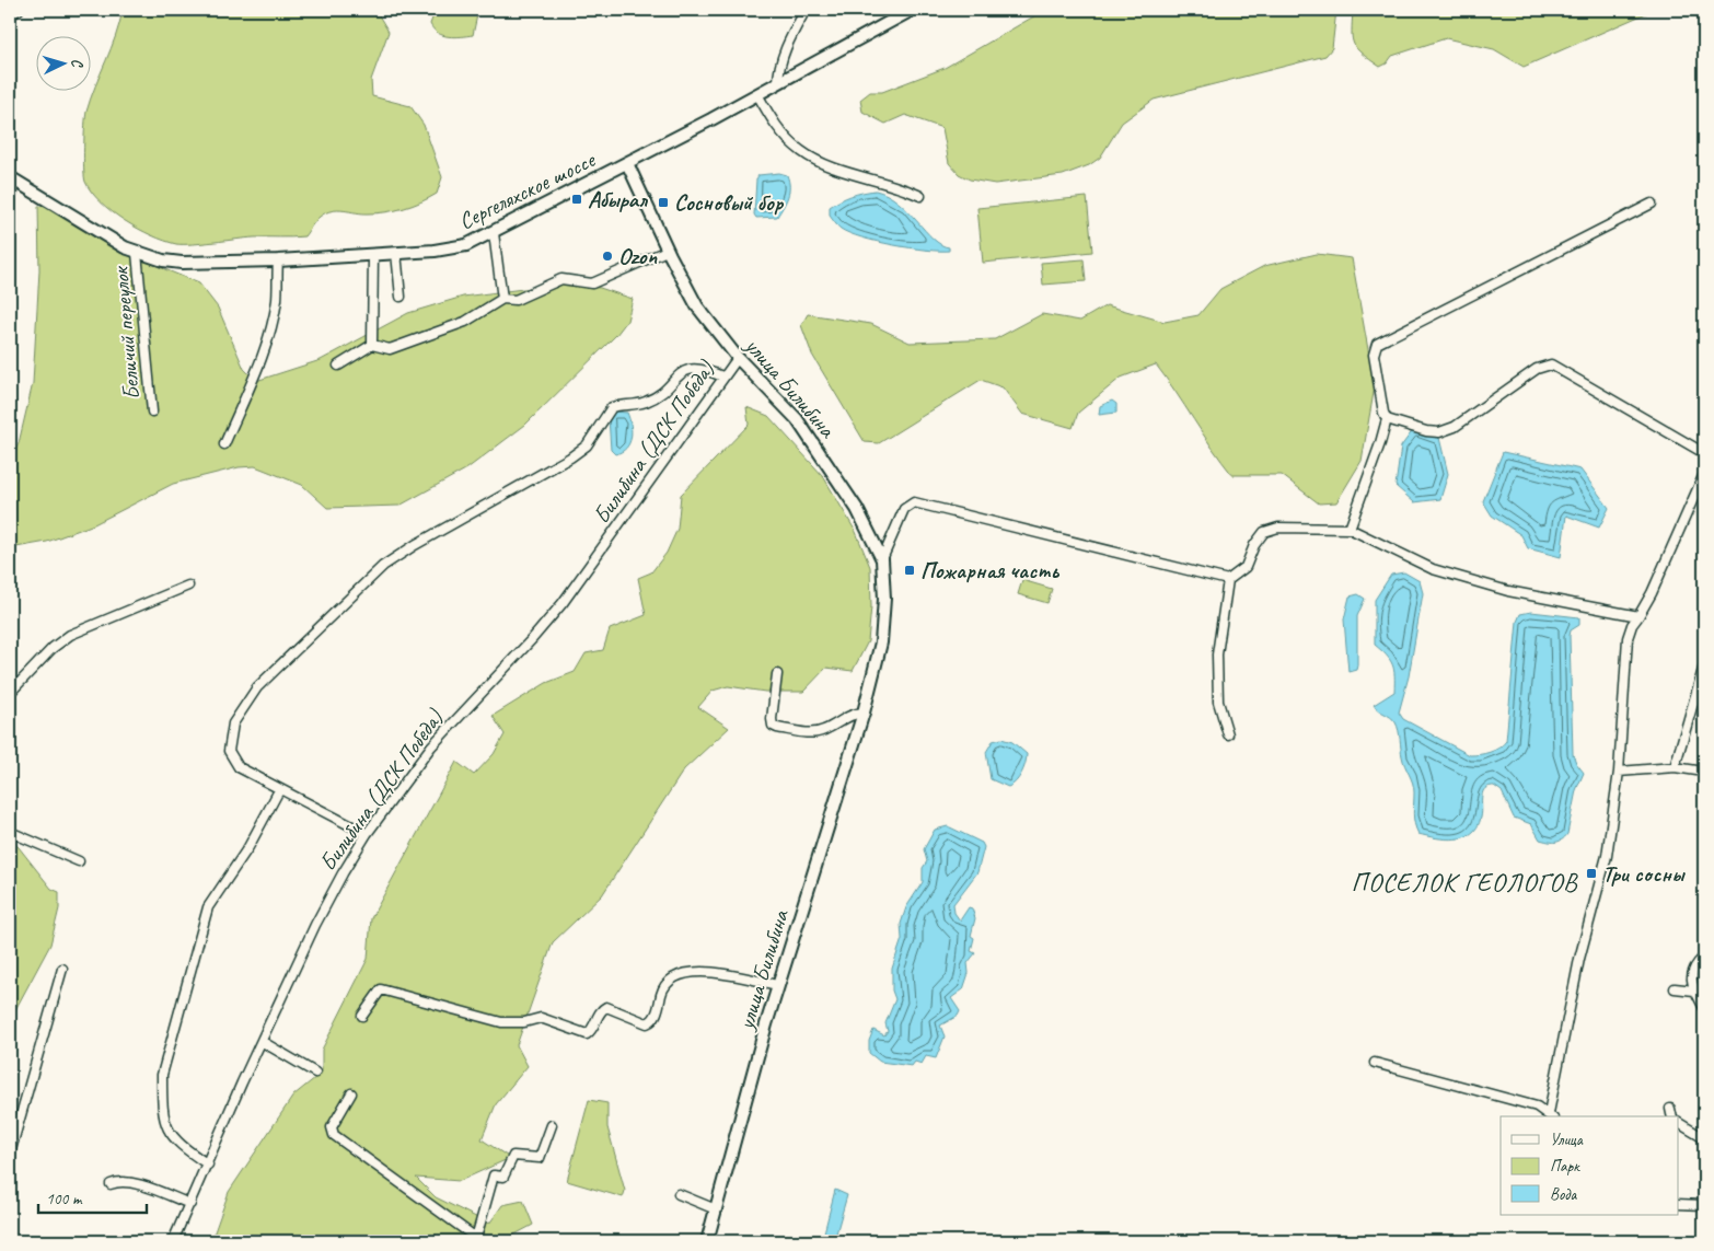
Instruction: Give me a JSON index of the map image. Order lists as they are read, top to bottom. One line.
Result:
{"streets":{"main road":["Сергеляхское шоссе","улица Билибина"],"street":["Беличий переулок","Билибина (ДСК Победа)"]},"crossings":[["Сергеляхское шоссе","Беличий переулок"],["Сергеляхское шоссе","улица Билибина"],["улица Билибина","Билибина (ДСК Победа)"]],"districts":["ПОСЕЛОК ГЕОЛОГОВ"],"places":{"transit":["Абырал","Сосновый бор","Пожарная часть","Три сосны"],"other":["Ozon"]},"legend":["Улица","Парк","Вода"],"scale_bar":"100 m","north":"right"}
